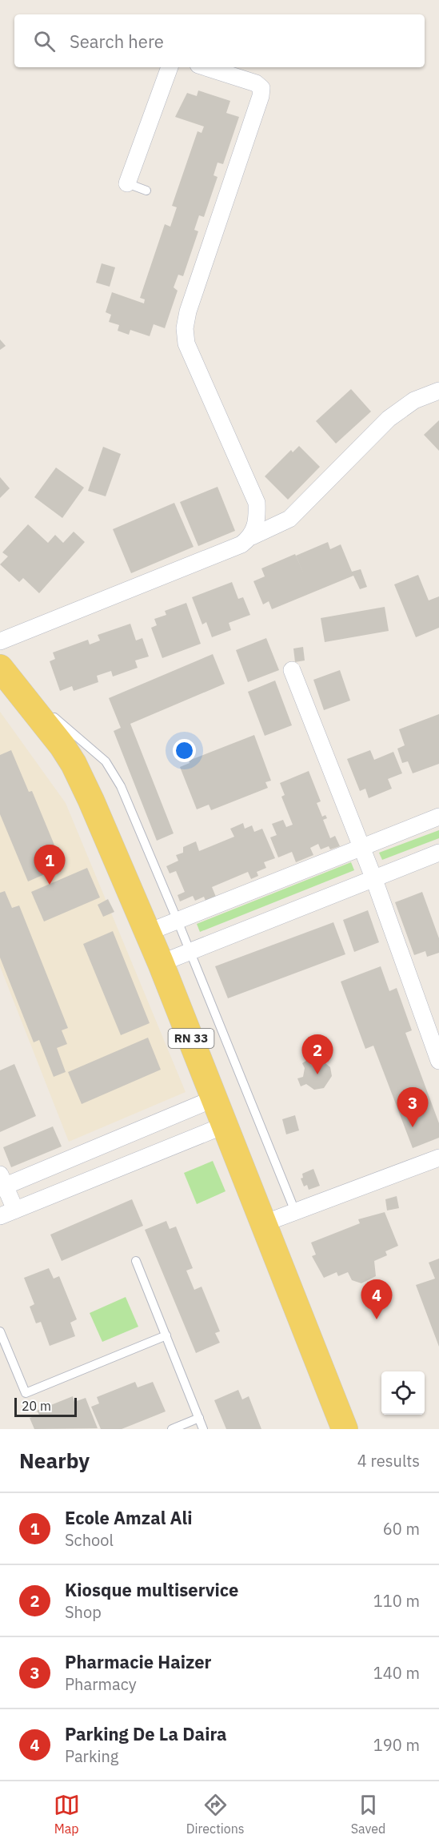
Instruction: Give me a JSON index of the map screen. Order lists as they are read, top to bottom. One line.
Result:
{"streets":{"main road":["RN 33"]},"scale_bar":"20 m","page":{"search":"Search here","pins":["1","2","3","4"],"scale":"20 m","heading":["Nearby","4 results"],"list":[{"mark":"1","name":"Ecole Amzal Ali","note":"School","value":"60 m"},{"mark":"2","name":"Kiosque multiservice","note":"Shop","value":"110 m"},{"mark":"3","name":"Pharmacie Haizer","note":"Pharmacy","value":"140 m"},{"mark":"4","name":"Parking De La Daira","note":"Parking","value":"190 m"}],"nav":["Map","Directions","Saved"]}}
